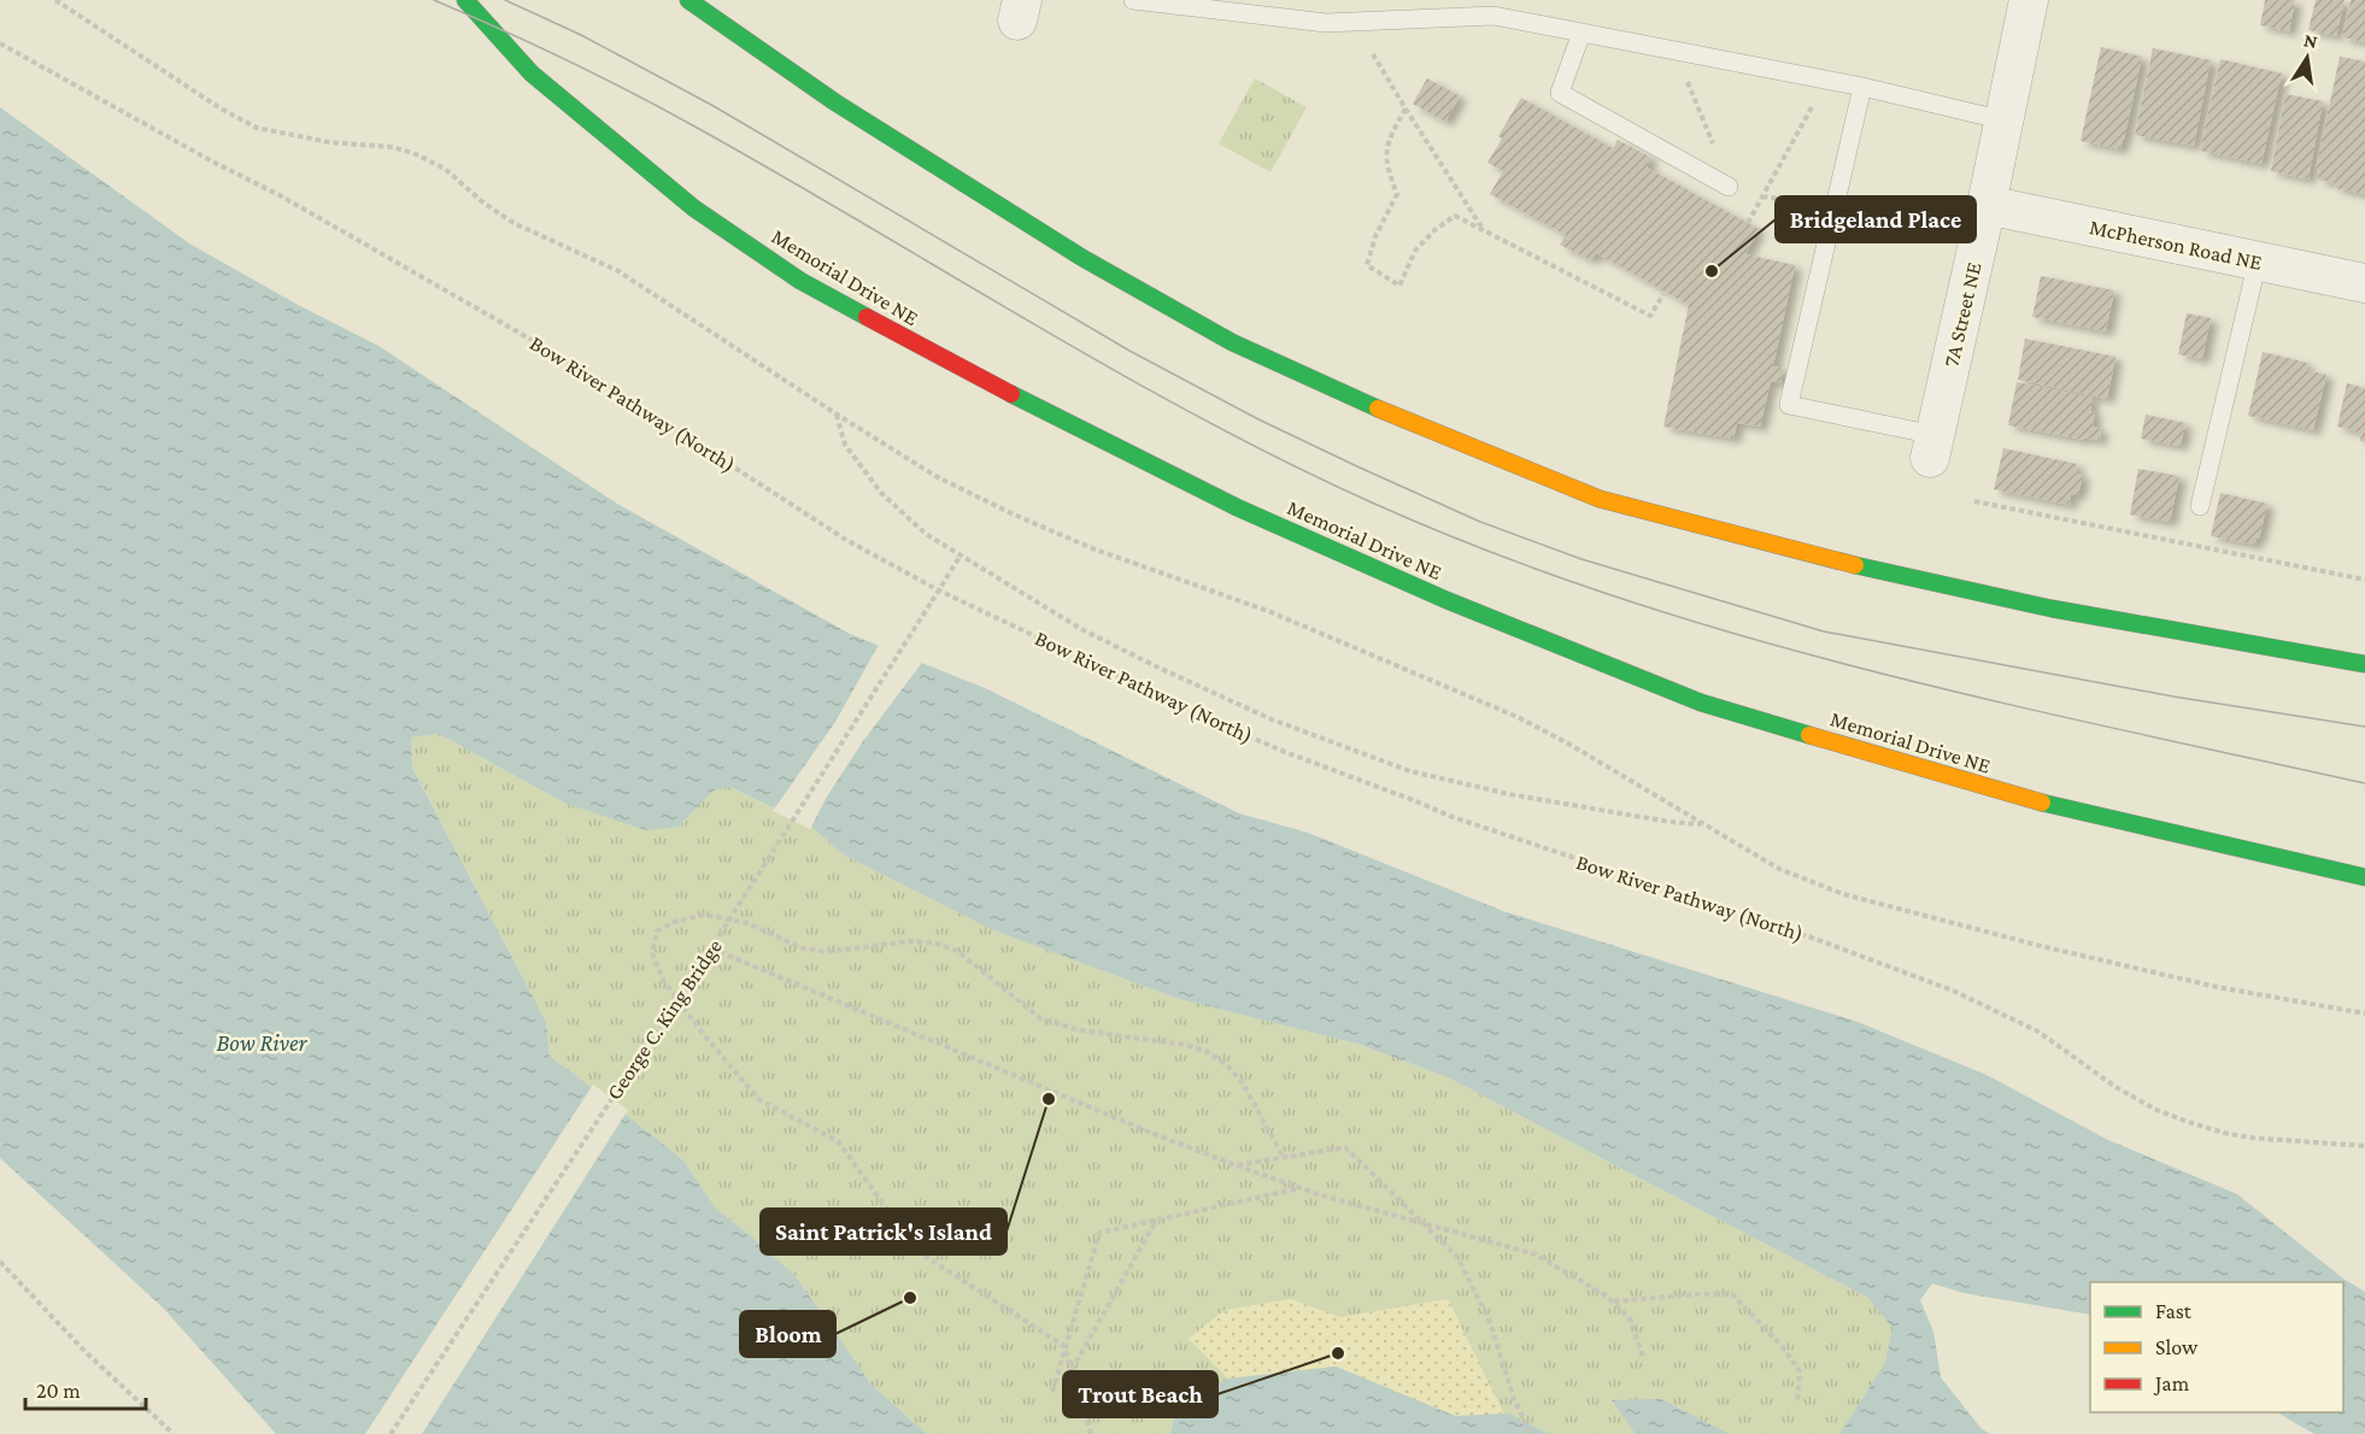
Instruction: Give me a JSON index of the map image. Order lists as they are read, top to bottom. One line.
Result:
{"streets":{"highway":["Memorial Drive NE"],"street":["McPherson Road NE","7A Street NE"],"path":["Bow River Pathway (North)","George C. King Bridge"]},"crossings":[["McPherson Road NE","7A Street NE"],["Bow River Pathway (North)","George C. King Bridge"]],"water":["Bow River"],"places":["Bridgeland Place","Saint Patrick's Island","Bloom","Trout Beach"],"legend":["Fast","Slow","Jam"],"scale_bar":"20 m","north":"top"}
